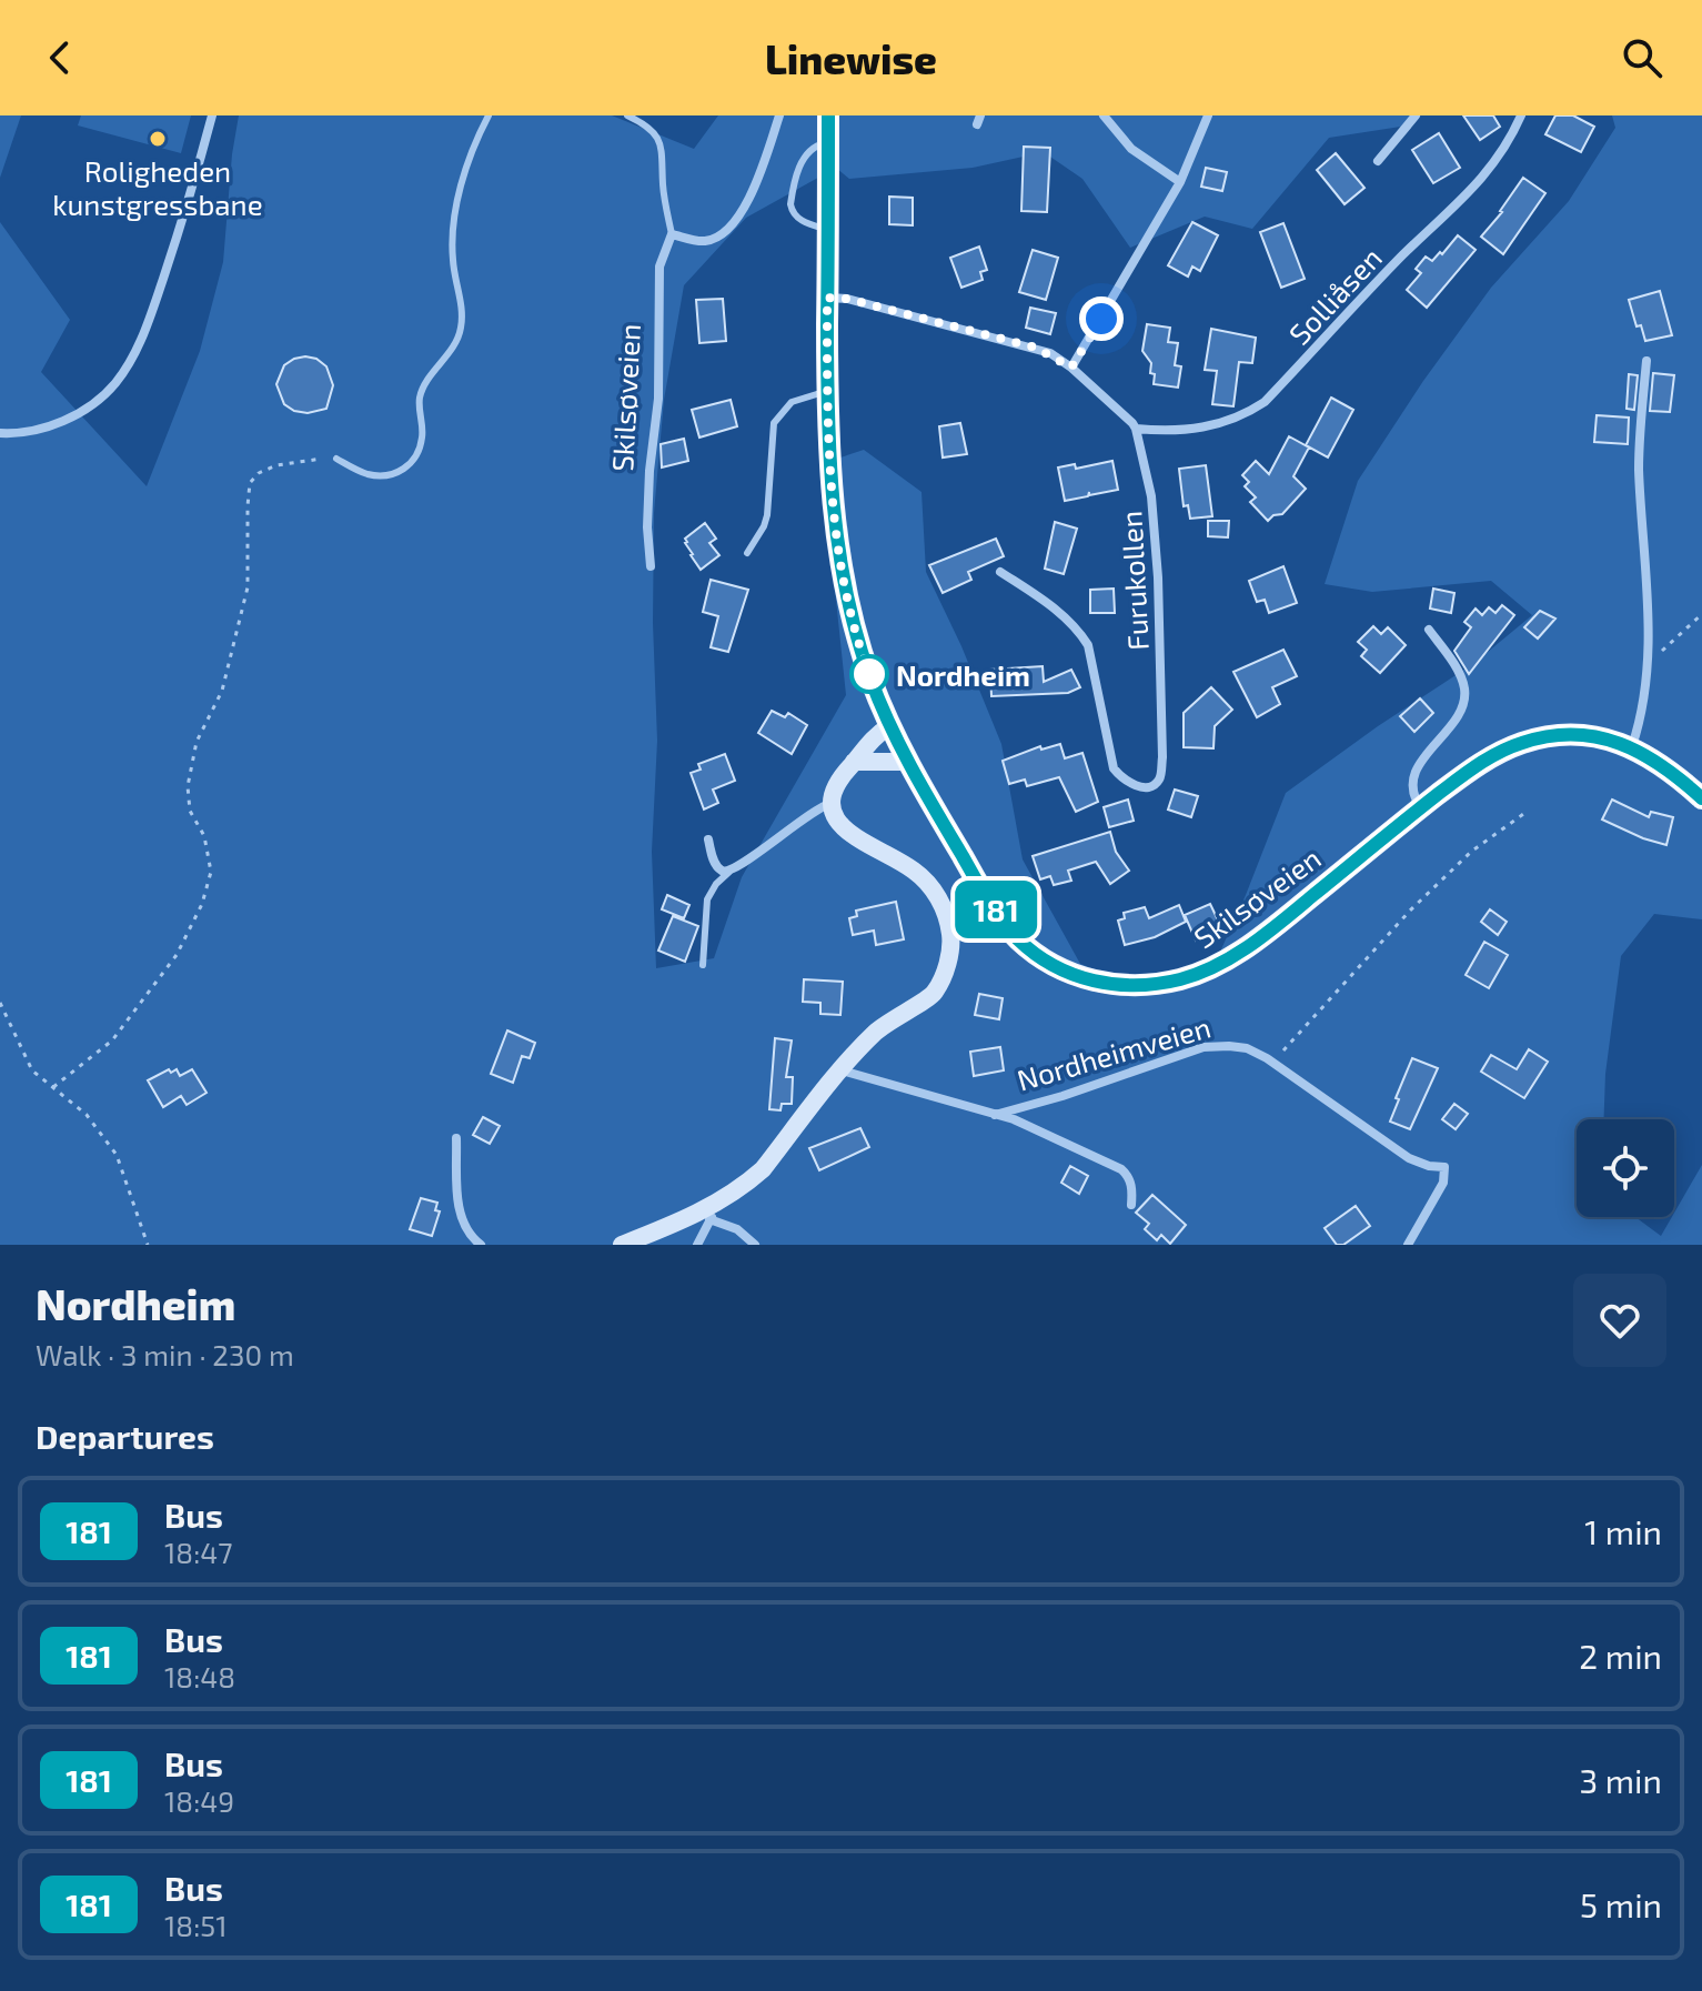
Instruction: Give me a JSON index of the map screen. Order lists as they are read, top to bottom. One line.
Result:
{"streets":{"main road":["Skilsøveien"],"street":["Solliåsen","Furukollen","Nordheimveien"]},"crossings":[["Solliåsen","Furukollen"]],"places":["Roligheden kunstgressbane","Nordheim"],"lines":["bus line 181"],"page":{"header":"Linewise","on_map":"181","heading":[["Nordheim","Walk · 3 min · 230 m"],"Departures"],"list":[{"mark":"181","name":"Bus","note":"18:47","value":"1 min"},{"mark":"181","name":"Bus","note":"18:48","value":"2 min"},{"mark":"181","name":"Bus","note":"18:49","value":"3 min"},{"mark":"181","name":"Bus","note":"18:51","value":"5 min"}]}}
